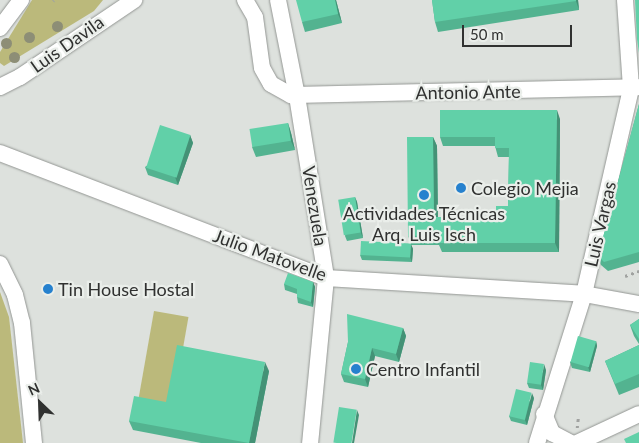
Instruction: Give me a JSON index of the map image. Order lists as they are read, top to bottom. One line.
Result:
{"streets":{"street":["Luis Davila","Antonio Ante","Venezuela","Luis Vargas","Julio Matovelle"]},"crossings":[["Antonio Ante","Venezuela"],["Antonio Ante","Luis Vargas"],["Venezuela","Julio Matovelle"],["Luis Vargas","Julio Matovelle"]],"places":["Colegio Mejia","Actividades Técnicas Arq. Luis Isch","Tin House Hostal","Centro Infantil"],"scale_bar":"50 m","north":"top left"}
